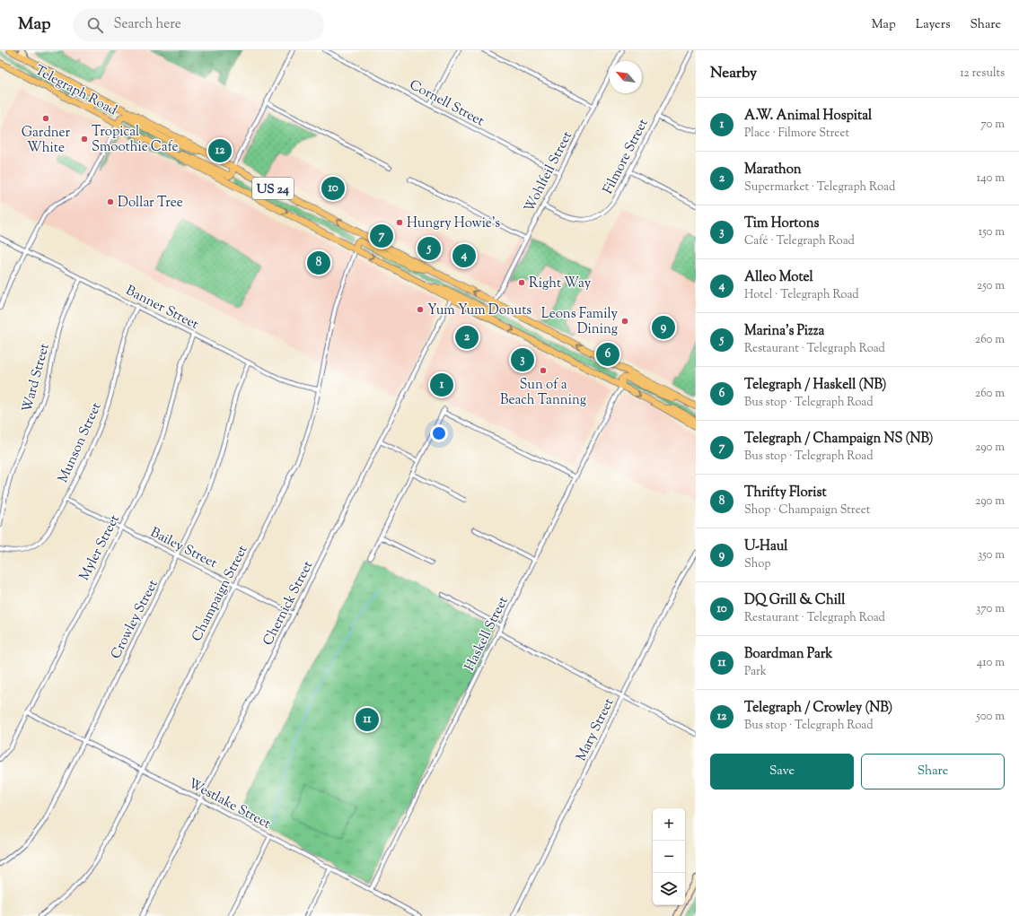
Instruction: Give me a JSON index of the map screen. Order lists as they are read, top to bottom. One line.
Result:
{"streets":{"main road":["Telegraph Road","US 24"],"street":["Cornell Street","Filmore Street","Wohlfeil Street","Banner Street","Ward Street","Munson Street","Myler Street","Bailey Street","Champaign Street","Chernick Street","Crowley Street","Haskell Street","Mary Street","Westlake Street"]},"crossings":[["Telegraph Road","Wohlfeil Street"],["Telegraph Road","Champaign Street"],["Telegraph Road","Chernick Street"],["Telegraph Road","Haskell Street"],["Cornell Street","Wohlfeil Street"],["Filmore Street","Wohlfeil Street"],["Banner Street","Ward Street"],["Banner Street","Munson Street"],["Banner Street","Myler Street"],["Banner Street","Champaign Street"],["Banner Street","Crowley Street"],["Munson Street","Bailey Street"],["Myler Street","Bailey Street"],["Myler Street","Westlake Street"],["Bailey Street","Champaign Street"],["Bailey Street","Chernick Street"],["Bailey Street","Crowley Street"],["Champaign Street","Westlake Street"],["Chernick Street","Westlake Street"],["Crowley Street","Westlake Street"],["Haskell Street","Westlake Street"]],"places":["Gardner White","Tropical Smoothie Cafe","Dollar Tree","Hungry Howie's","Right Way","Yum Yum Donuts","Leons Family Dining","Sun of a Beach Tanning"],"north":"top left","page":{"header":"Map","search":"Search here","nav":["Map","Layers","Share"],"heading":["Nearby","12 results"],"list":[{"mark":"1","name":"A.W. Animal Hospital","note":"Place · Filmore Street","value":"70 m"},{"mark":"2","name":"Marathon","note":"Supermarket · Telegraph Road","value":"140 m"},{"mark":"3","name":"Tim Hortons","note":"Café · Telegraph Road","value":"150 m"},{"mark":"4","name":"Alleo Motel","note":"Hotel · Telegraph Road","value":"250 m"},{"mark":"5","name":"Marina's Pizza","note":"Restaurant · Telegraph Road","value":"260 m"},{"mark":"6","name":"Telegraph / Haskell (NB)","note":"Bus stop · Telegraph Road","value":"260 m"},{"mark":"7","name":"Telegraph / Champaign NS (NB)","note":"Bus stop · Telegraph Road","value":"290 m"},{"mark":"8","name":"Thrifty Florist","note":"Shop · Champaign Street","value":"290 m"},{"mark":"9","name":"U-Haul","note":"Shop","value":"350 m"},{"mark":"10","name":"DQ Grill & Chill","note":"Restaurant · Telegraph Road","value":"370 m"},{"mark":"11","name":"Boardman Park","note":"Park","value":"410 m"},{"mark":"12","name":"Telegraph / Crowley (NB)","note":"Bus stop · Telegraph Road","value":"500 m"}],"pins":["12","10","7","5","4","8","9","2","6","3","1","11"],"buttons":["Save","Share"],"map_buttons":["+","−"]}}
